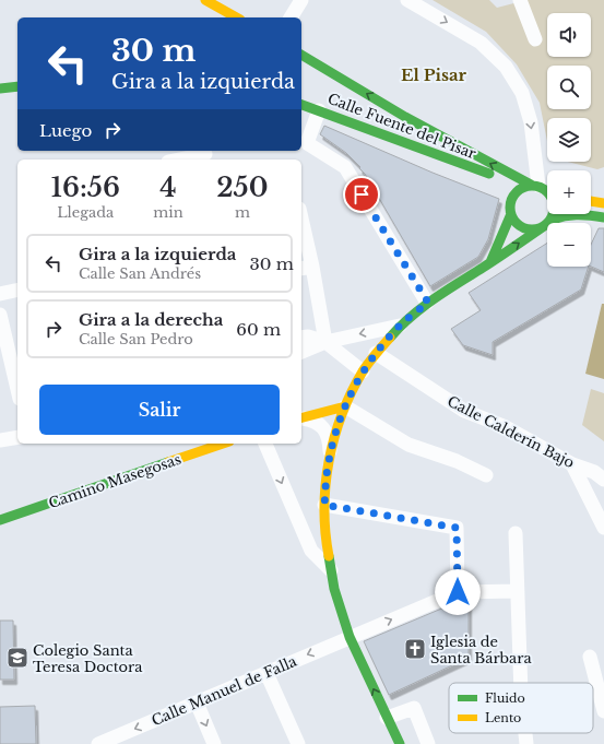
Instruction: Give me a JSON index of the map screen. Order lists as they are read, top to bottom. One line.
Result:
{"streets":{"street":["Calle Fuente del Pisar","Calle Calderín Bajo","Camino Masegosas","Calle Manuel de Falla"]},"districts":["El Pisar"],"places":{"church":["Iglesia de Santa Bárbara"],"school or university":["Colegio Santa Teresa Doctora"]},"legend":["Fluido","Lento"],"page":{"map_buttons":["+","−"],"turn":["30 m","Gira a la izquierda"],"then":"Luego","eta":["16:56","Llegada","4","min","250","m"],"list":[{"name":"Gira a la izquierda","note":"Calle San Andrés","value":"30 m"},{"name":"Gira a la derecha","note":"Calle San Pedro","value":"60 m"}],"buttons":"Salir"}}
